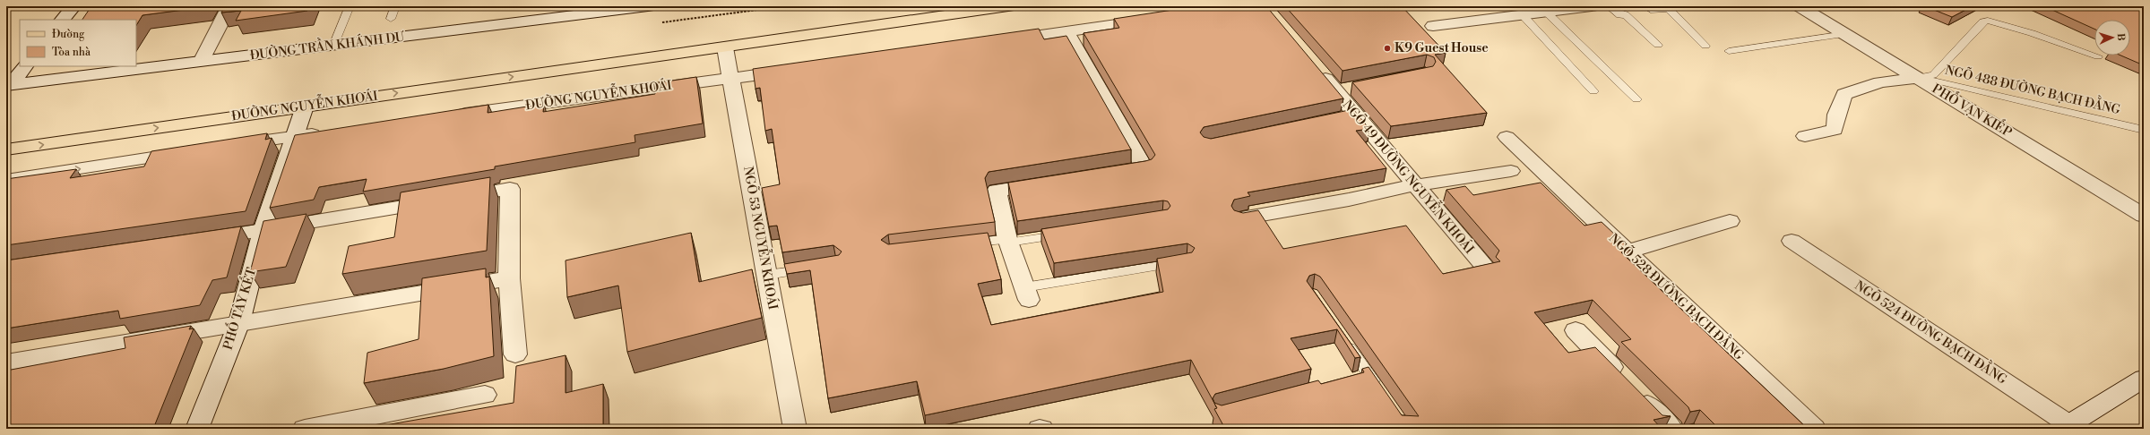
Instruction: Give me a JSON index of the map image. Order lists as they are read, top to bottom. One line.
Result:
{"streets":{"main road":["ĐƯỜNG NGUYỄN KHOÁI"],"street":["ĐƯỜNG TRẦN KHÁNH DƯ","PHỐ VẠN KIẾP","NGÕ 49 ĐƯỜNG NGUYỄN KHOÁI","NGÕ 53 NGUYỄN KHOÁI","NGÕ 528 ĐƯỜNG BẠCH ĐẰNG","PHỐ TÂY KẾT","NGÕ 524 ĐƯỜNG BẠCH ĐẰNG"],"lane":["NGÕ 488 ĐƯỜNG BẠCH ĐẰNG"]},"crossings":[["NGÕ 488 ĐƯỜNG BẠCH ĐẰNG","PHỐ VẠN KIẾP"],["ĐƯỜNG NGUYỄN KHOÁI","NGÕ 53 NGUYỄN KHOÁI"],["ĐƯỜNG NGUYỄN KHOÁI","PHỐ TÂY KẾT"]],"places":["K9 Guest House"],"legend":["Đường","Tòa nhà"],"north":"right"}
